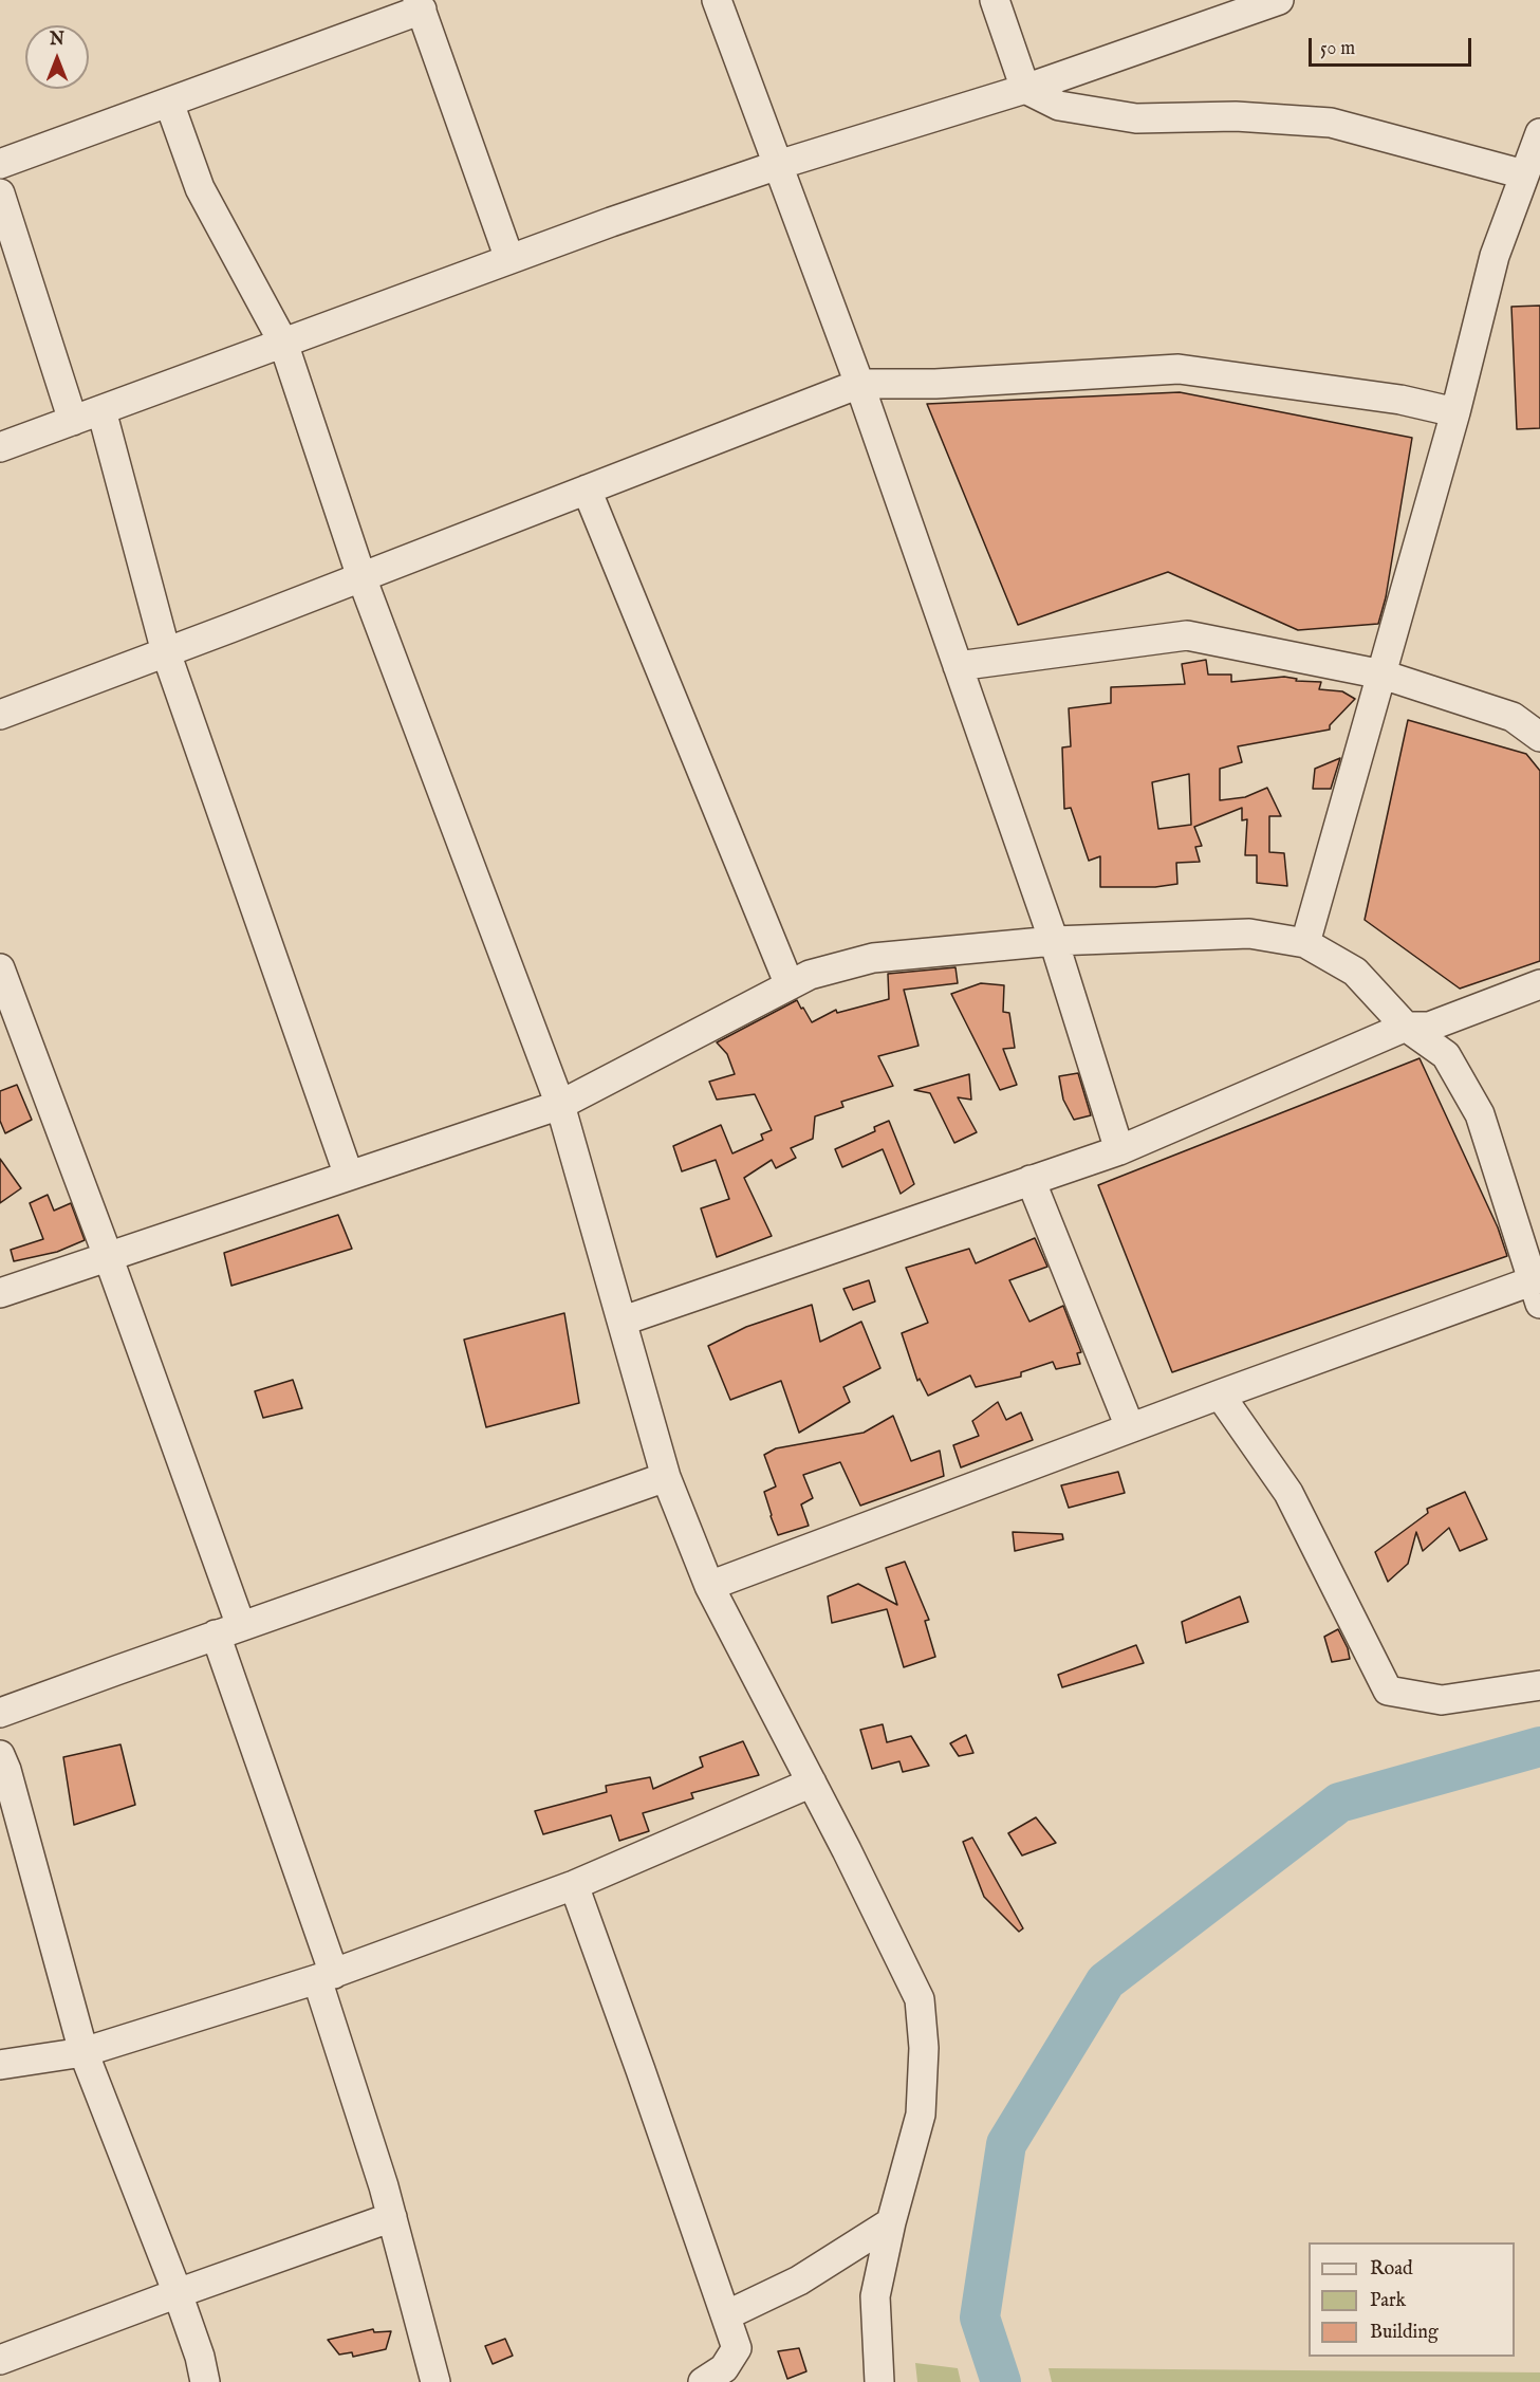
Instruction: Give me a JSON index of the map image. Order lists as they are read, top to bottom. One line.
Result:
{"legend":["Road","Park","Building"],"scale_bar":"50 m","north":"top"}
